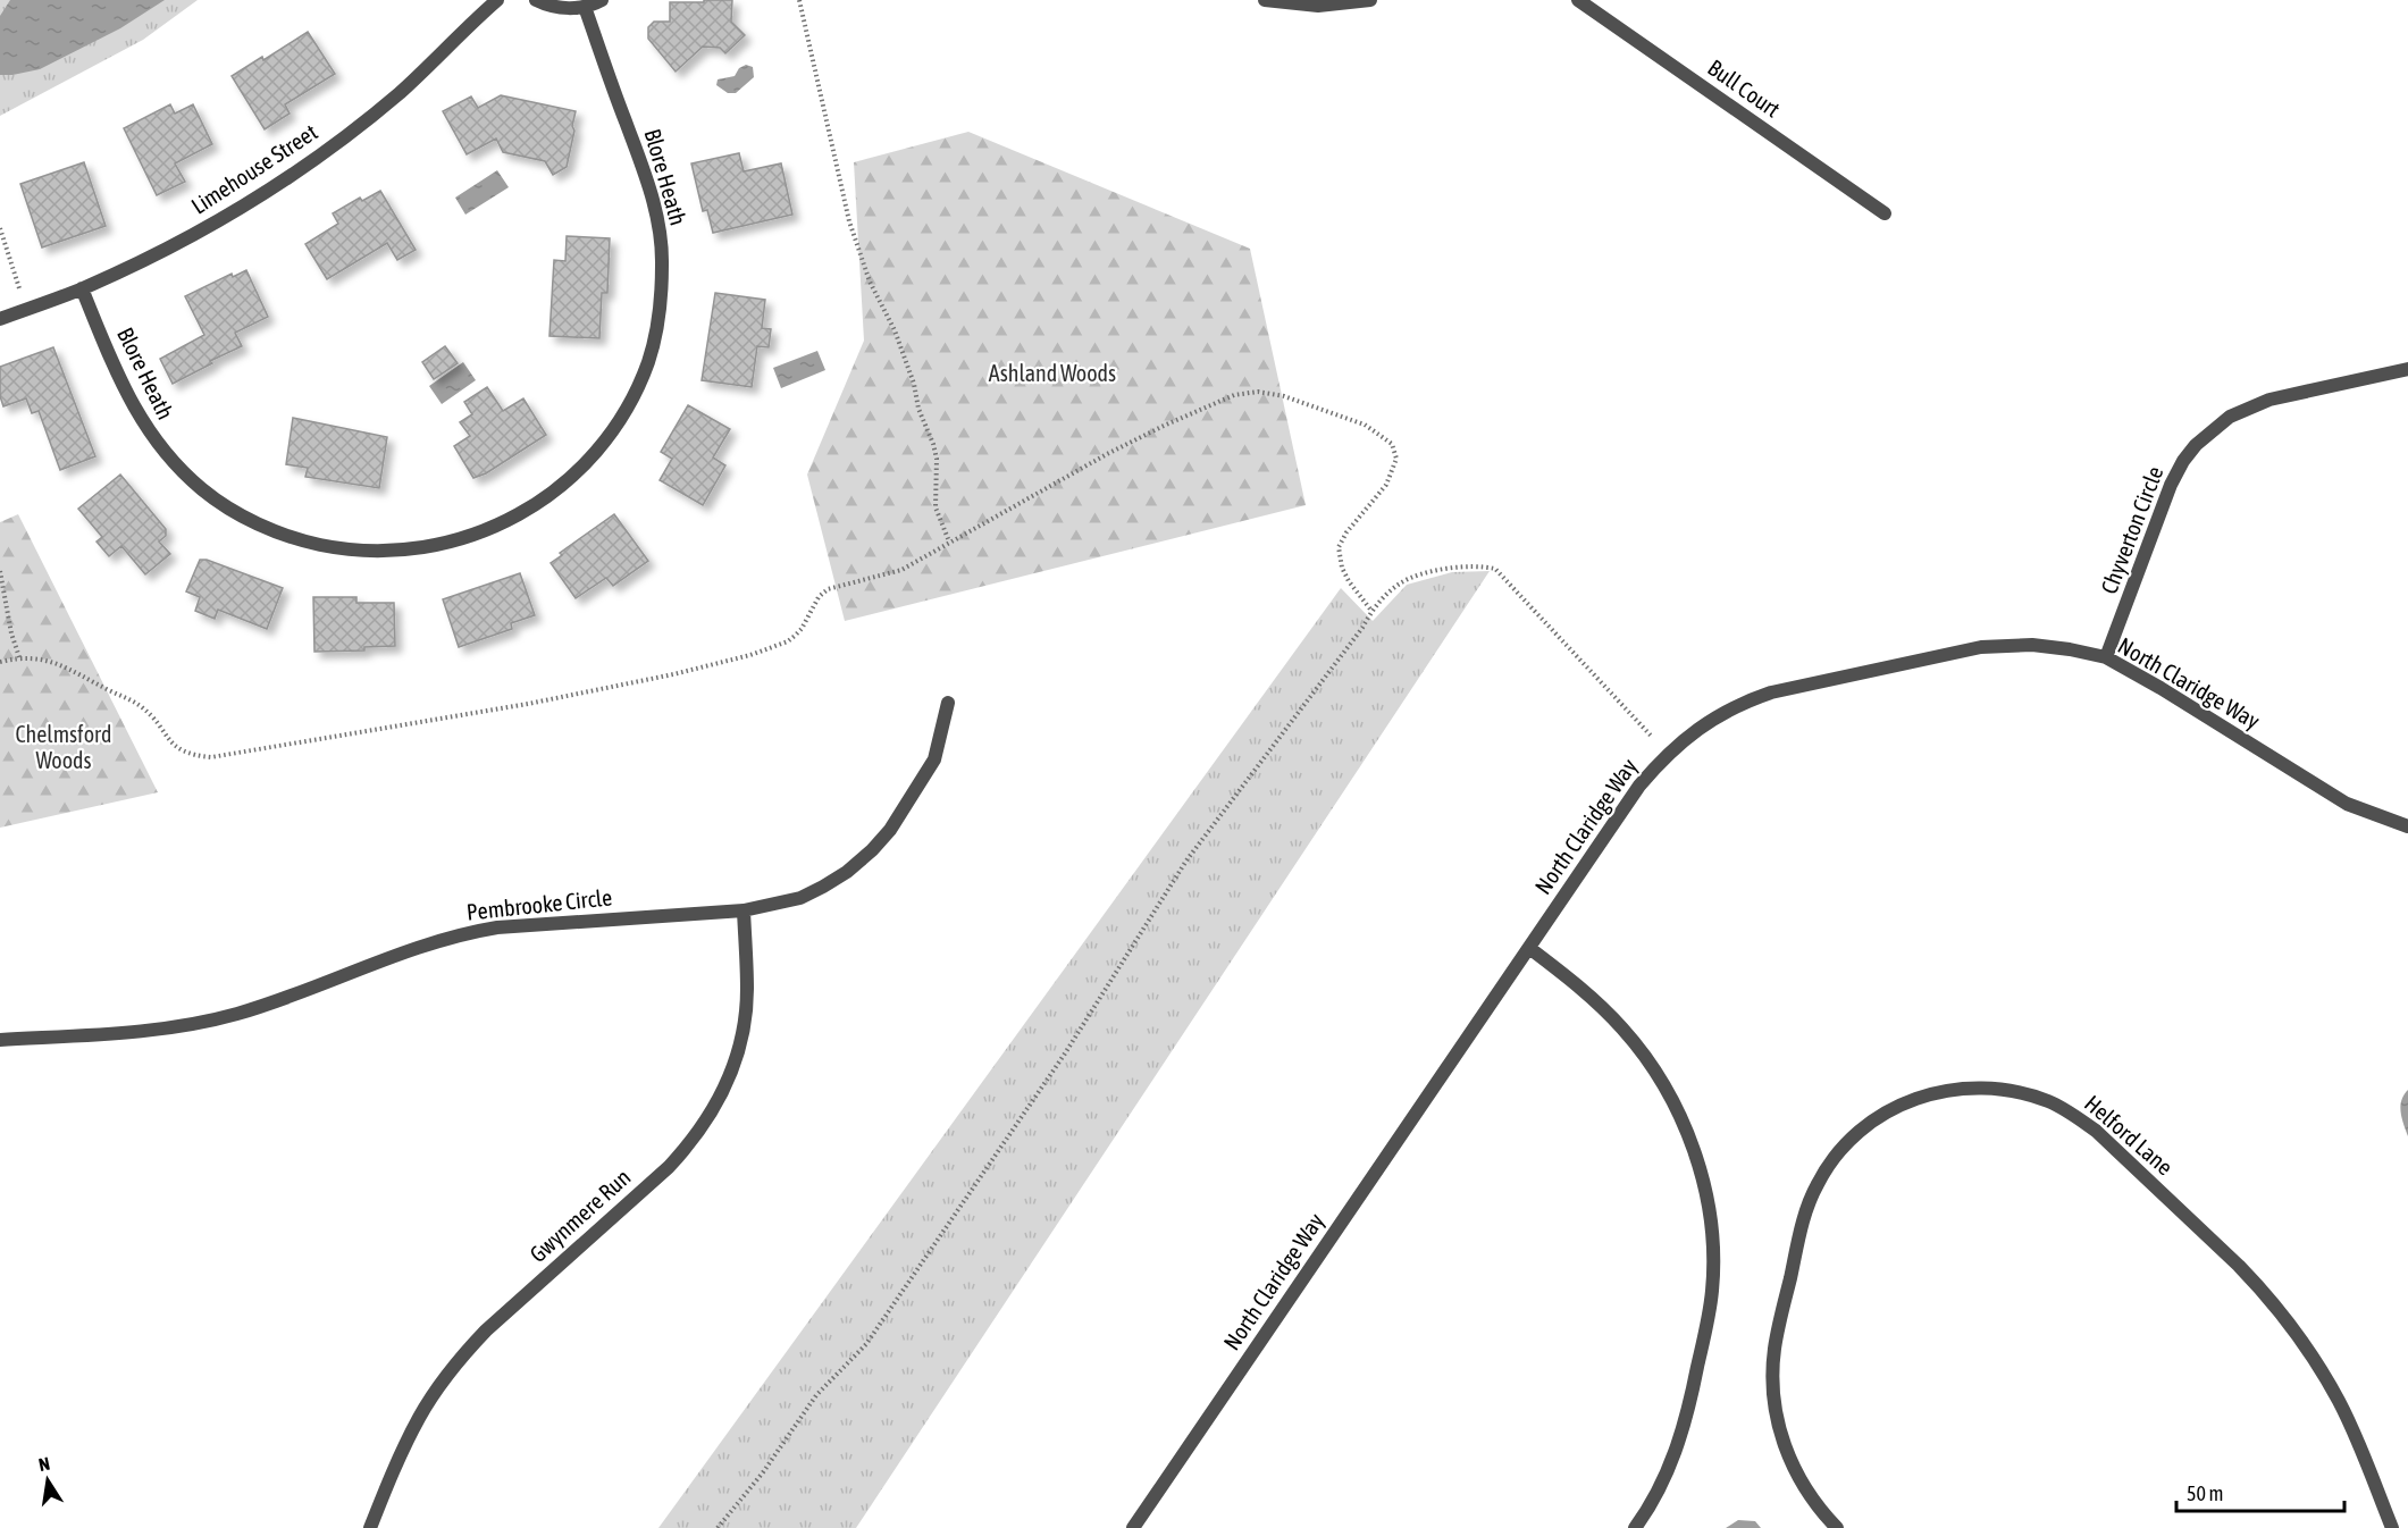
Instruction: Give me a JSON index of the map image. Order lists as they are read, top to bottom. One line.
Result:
{"streets":{"street":["Bull Court","Limehouse Street","Blore Heath","Chyverton Circle","North Claridge Way","Pembrooke Circle","Helford Lane","Gwynmere Run"]},"crossings":[["Limehouse Street","Blore Heath"],["Chyverton Circle","North Claridge Way"],["Pembrooke Circle","Gwynmere Run"]],"parks":["Ashland Woods","Chelmsford Woods"],"scale_bar":"50 m","north":"top"}
